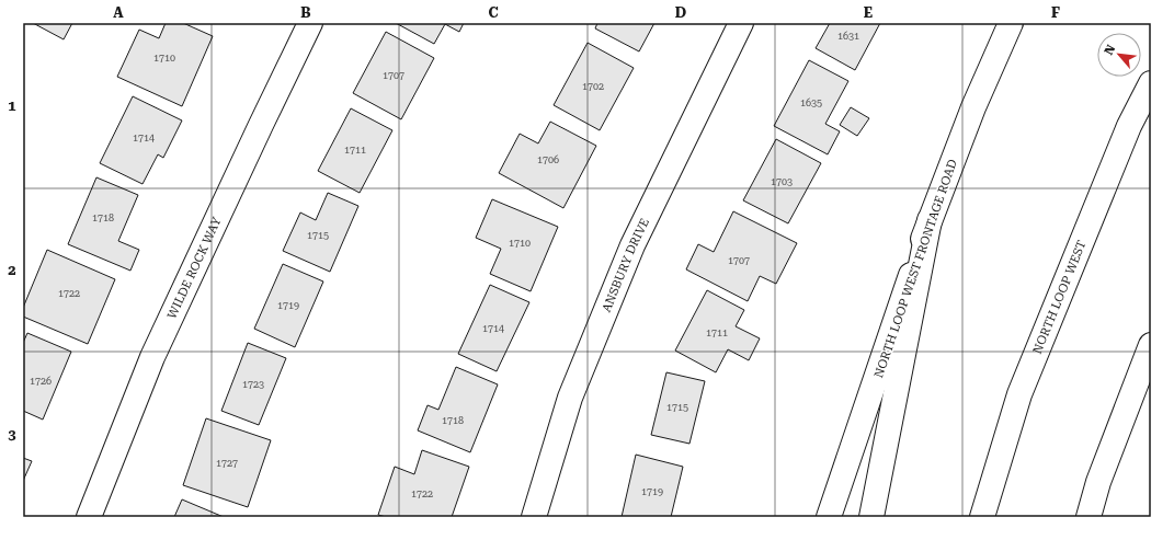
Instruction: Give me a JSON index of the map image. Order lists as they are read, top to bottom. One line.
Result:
{"streets":{"main road":["ANSBURY DRIVE","WILDE ROCK WAY","NORTH LOOP WEST FRONTAGE ROAD","NORTH LOOP WEST"]},"house_numbers":["1631","1710","1707","1702","1635","1714","1711","1706","1703","1718","1715","1710","1707","1722","1719","1714","1711","1726","1723","1715","1718","1727","1719","1722"],"north":"top left","grid":{"columns":["A","B","C","D","E","F"],"rows":["1","2","3"]}}
